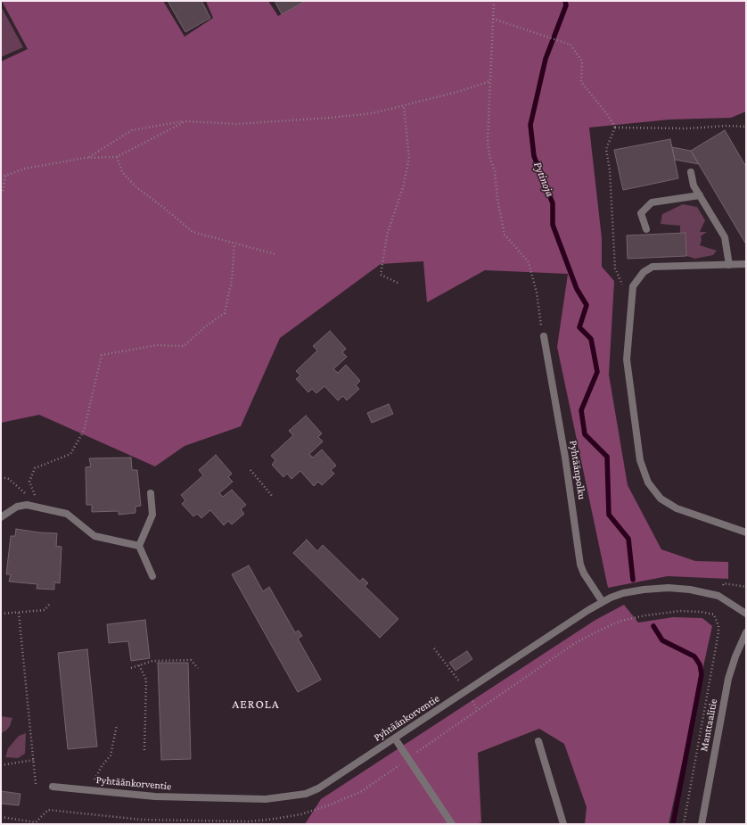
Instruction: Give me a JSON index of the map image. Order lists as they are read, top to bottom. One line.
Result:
{"streets":{"street":["Pyhtäänpolku","Pyhtäänkorventie","Manttaalitie"]},"crossings":[["Pyhtäänpolku","Pyhtäänkorventie"]],"districts":["AEROLA"],"water":["Pytinoja"]}
